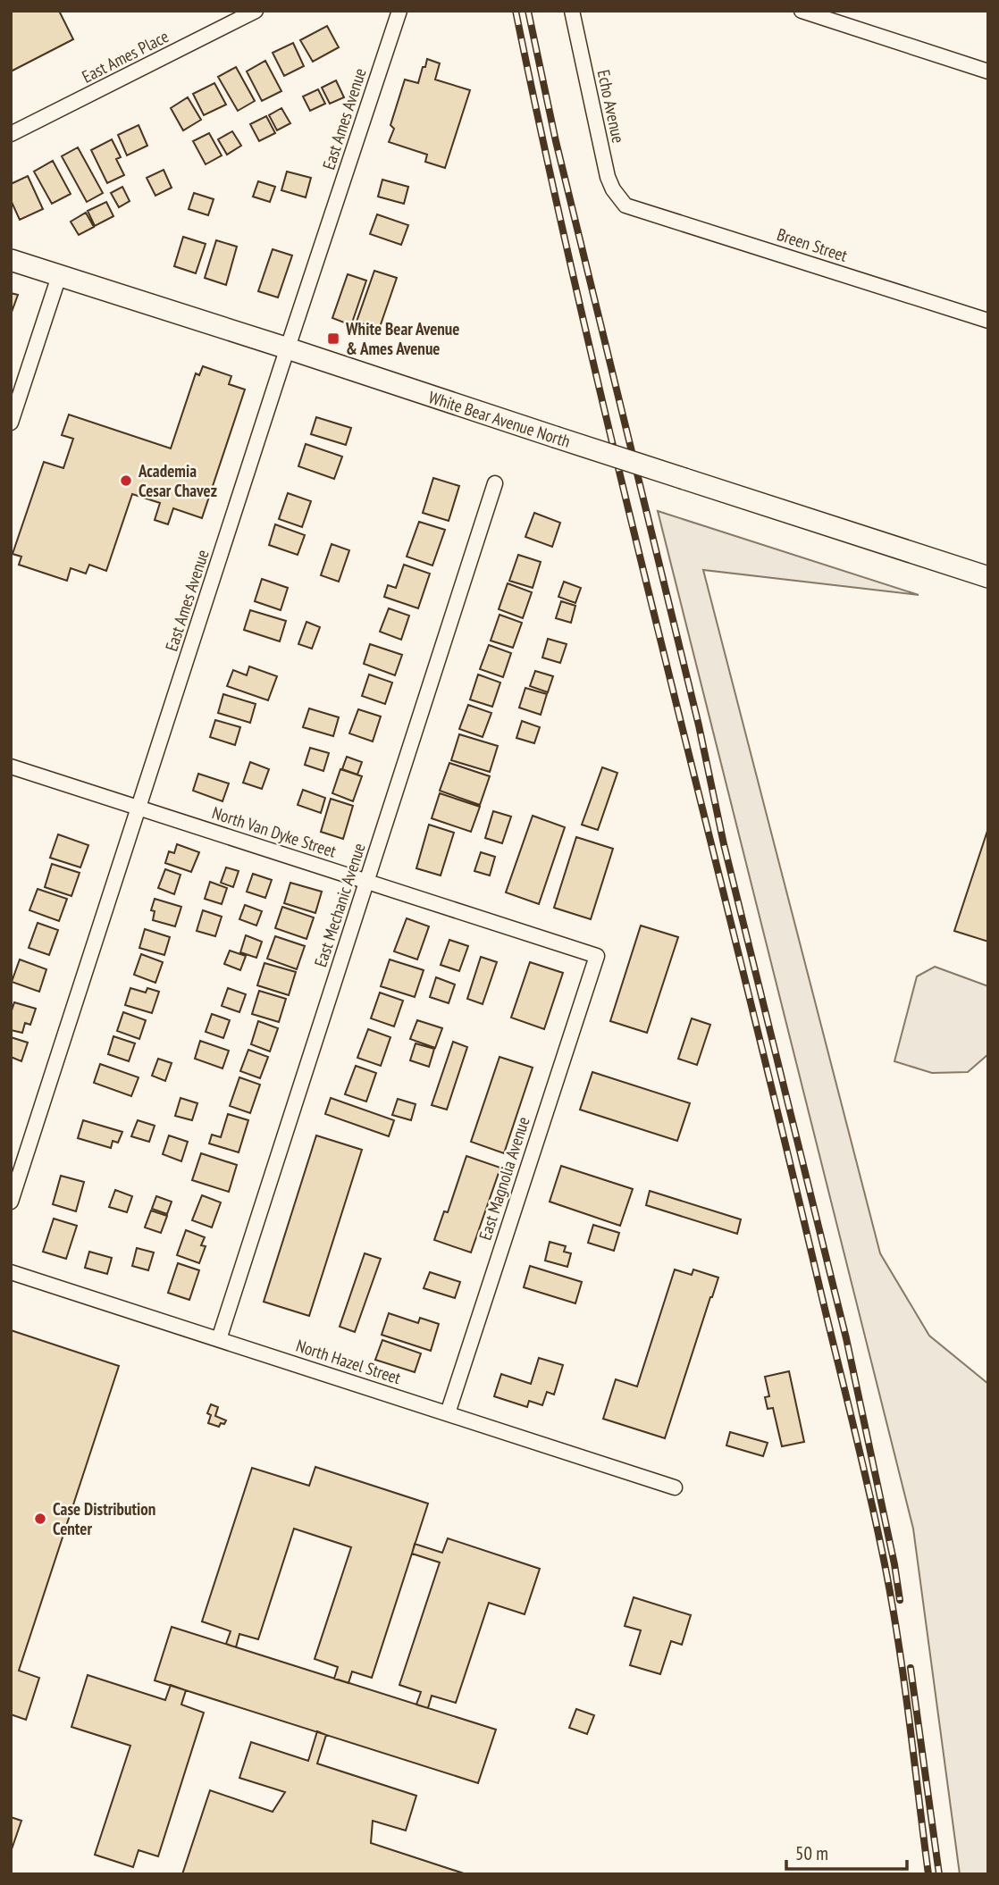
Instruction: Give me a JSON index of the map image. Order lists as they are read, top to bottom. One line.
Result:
{"streets":{"main road":["White Bear Avenue North"],"street":["East Ames Place","Echo Avenue","East Ames Avenue","Breen Street","North Van Dyke Street","East Mechanic Avenue","East Magnolia Avenue","North Hazel Street"]},"crossings":[["Echo Avenue","Breen Street"],["East Ames Avenue","White Bear Avenue North"],["East Ames Avenue","North Van Dyke Street"],["North Van Dyke Street","East Mechanic Avenue"],["North Van Dyke Street","East Magnolia Avenue"],["East Mechanic Avenue","North Hazel Street"],["East Magnolia Avenue","North Hazel Street"]],"places":{"transit":["White Bear Avenue & Ames Avenue"],"other":["Academia Cesar Chavez","Case Distribution Center"]},"scale_bar":"50 m"}
